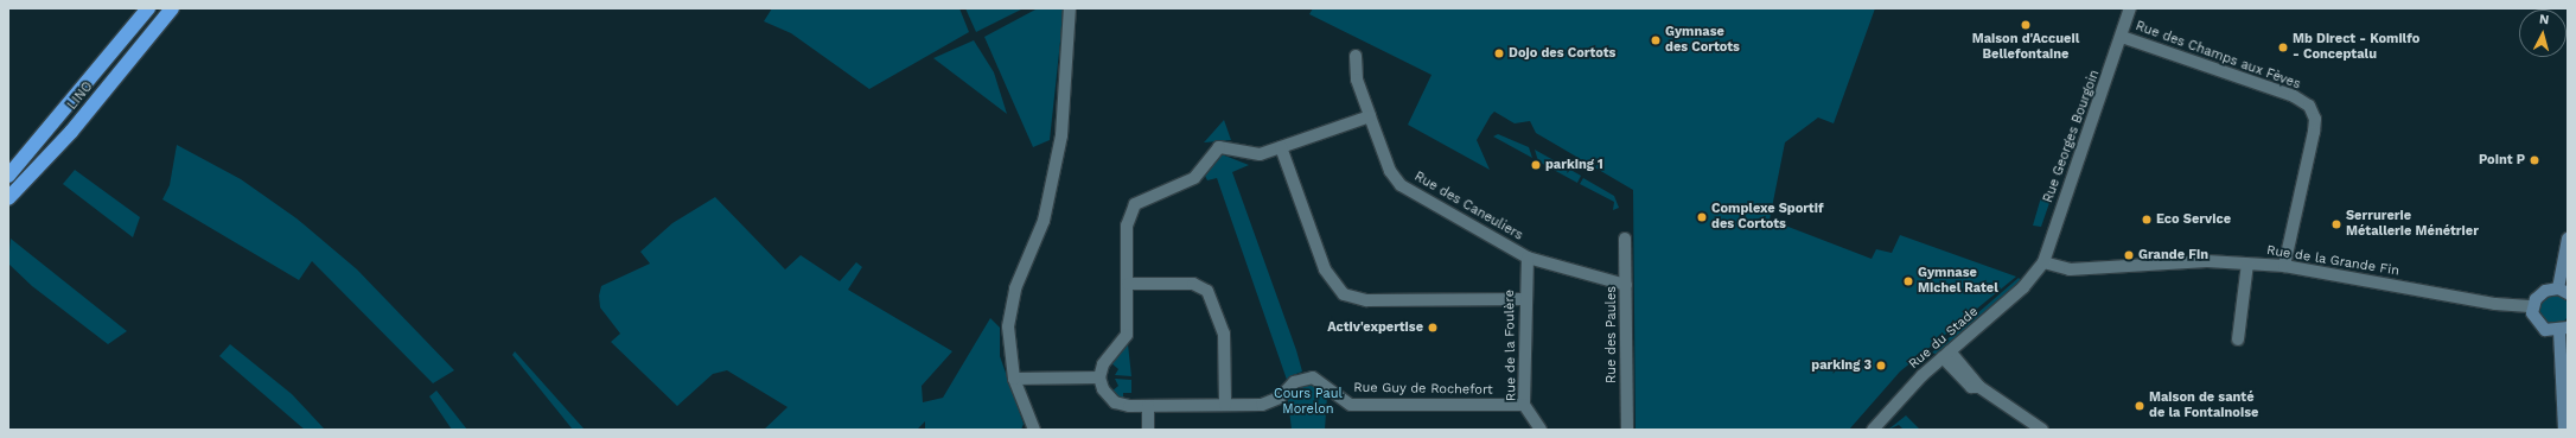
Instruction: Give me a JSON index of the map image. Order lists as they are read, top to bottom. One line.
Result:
{"streets":{"highway":["LINO"],"street":["Rue des Champs aux Fèves","Rue Georges Bourgoin","Rue des Caneuliers","Rue de la Grande Fin","Rue des Paules","Rue du Stade","Rue de la Foulère","Rue Guy de Rochefort"]},"crossings":[["Rue des Champs aux Fèves","Rue Georges Bourgoin"],["Rue des Champs aux Fèves","Rue de la Grande Fin"],["Rue Georges Bourgoin","Rue de la Grande Fin"],["Rue Georges Bourgoin","Rue du Stade"],["Rue des Caneuliers","Rue des Paules"],["Rue des Caneuliers","Rue de la Foulère"],["Rue de la Grande Fin","Rue du Stade"],["Rue de la Foulère","Rue Guy de Rochefort"]],"parks":["Cours Paul Morelon"],"places":["Maison d'Accueil Bellefontaine","Gymnase des Cortots","Mb Direct - Komilfo - Conceptalu","Dojo des Cortots","Point P","parking 1","Complexe Sportif des Cortots","Eco Service","Serrurerie Métallerie Ménétrier","Grande Fin","Gymnase Michel Ratel","Activ'expertise","parking 3","Maison de santé de la Fontainoise"],"north":"top"}
